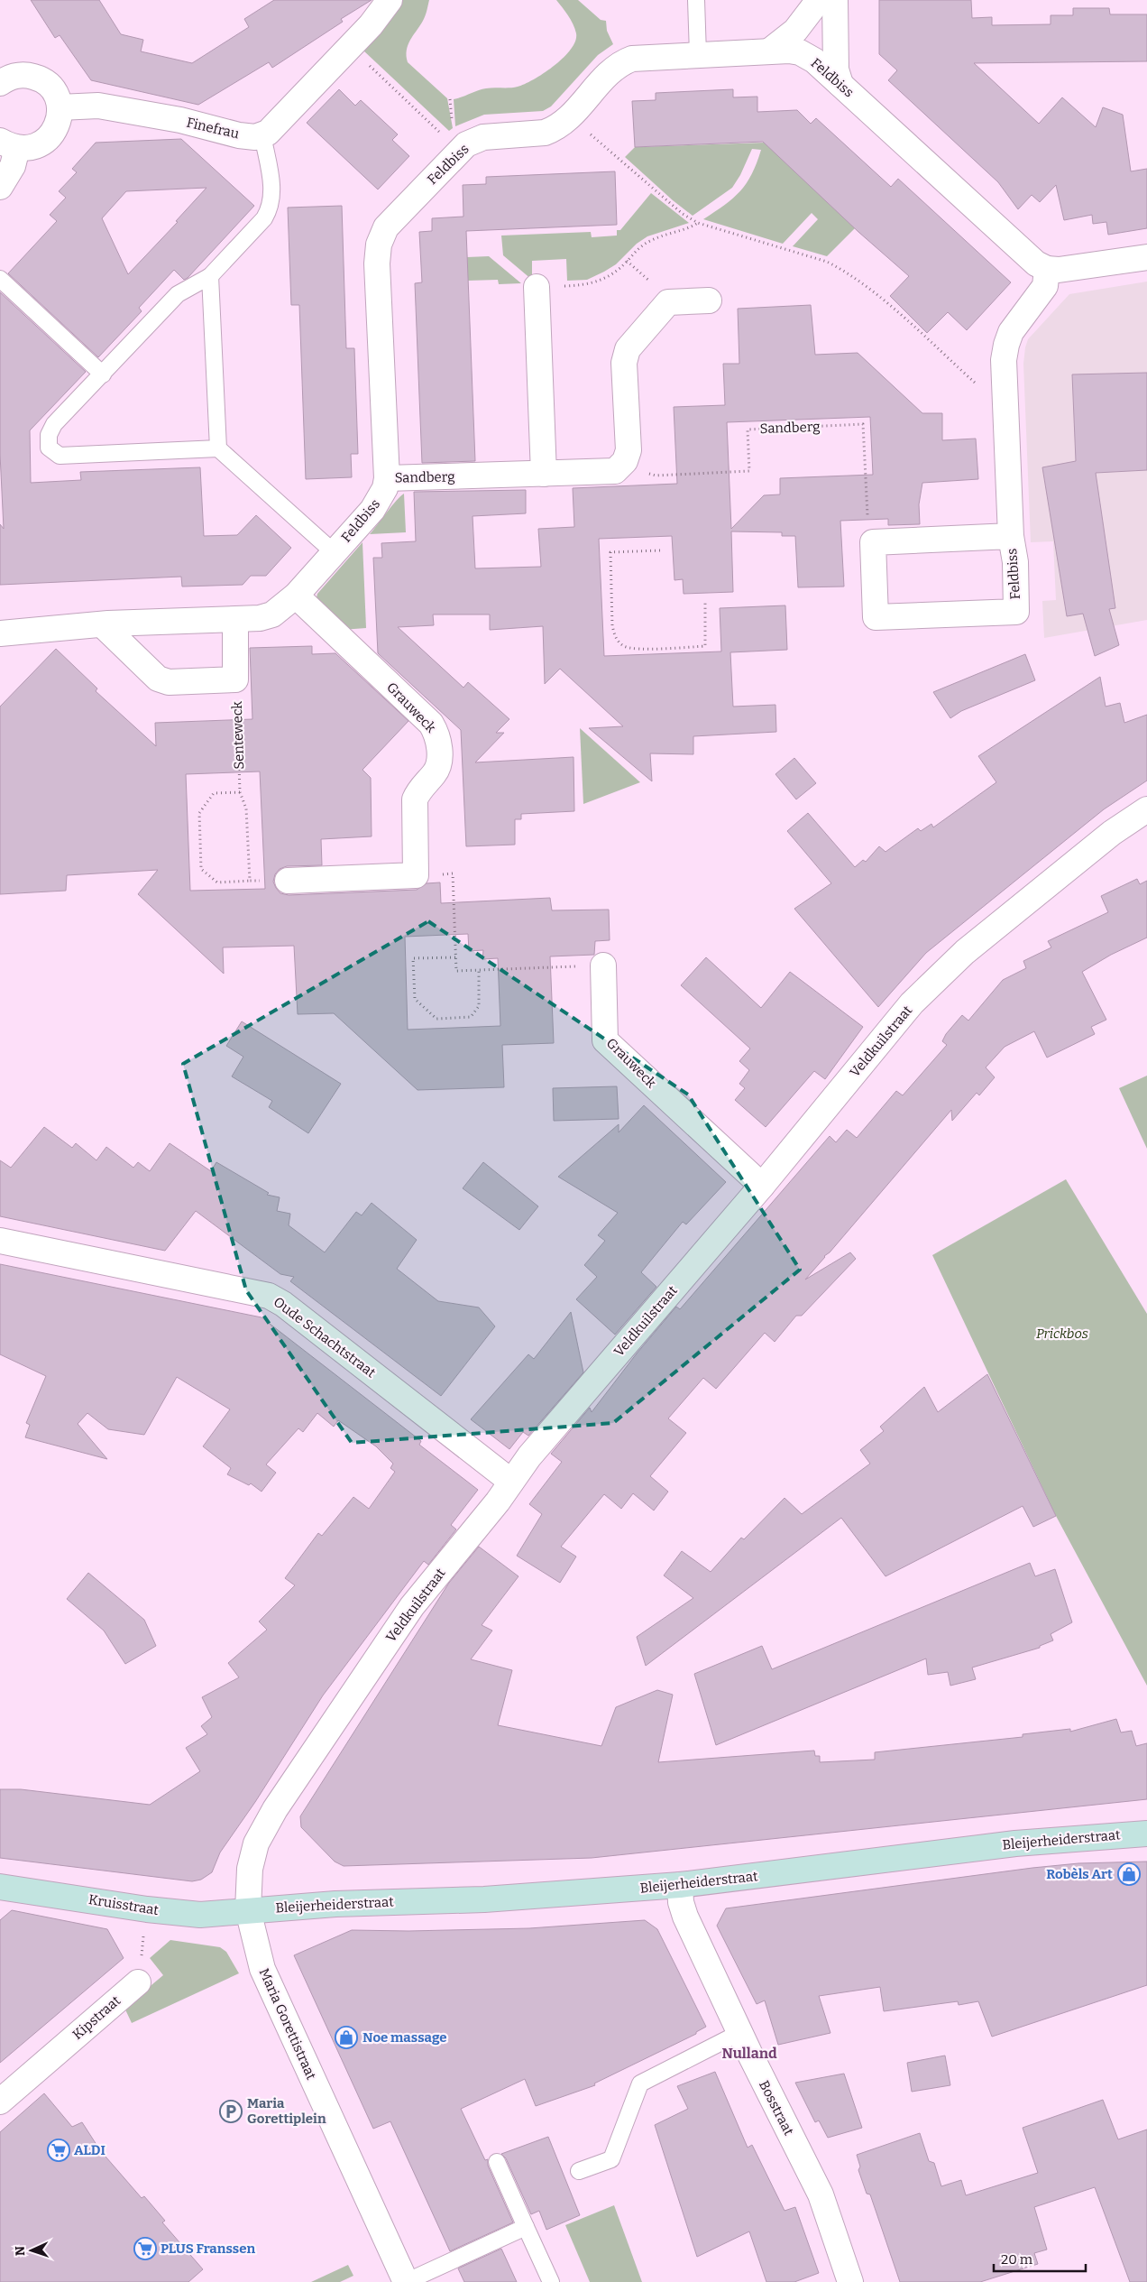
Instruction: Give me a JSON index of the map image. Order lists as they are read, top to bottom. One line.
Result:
{"streets":{"street":["Feldbiss","Finefrau","Sandberg","Grauweck","Veldkuilstraat","Oude Schachtstraat","Bleijerheiderstraat","Kruisstraat","Kipstraat","Maria Gorettistraat","Bosstraat"],"path":["Senteweck"]},"crossings":[["Feldbiss","Sandberg"],["Feldbiss","Grauweck"],["Grauweck","Veldkuilstraat"],["Veldkuilstraat","Oude Schachtstraat"],["Veldkuilstraat","Bleijerheiderstraat"],["Veldkuilstraat","Kruisstraat"],["Veldkuilstraat","Maria Gorettistraat"],["Bleijerheiderstraat","Kruisstraat"],["Bleijerheiderstraat","Maria Gorettistraat"],["Bleijerheiderstraat","Bosstraat"],["Kruisstraat","Maria Gorettistraat"]],"districts":["Nulland"],"parks":["Prickbos"],"places":{"shop":["Robèls Art","Noe massage"],"parking":["Maria Gorettiplein"],"supermarket":["ALDI","PLUS Franssen"]},"scale_bar":"20 m","north":"left"}
